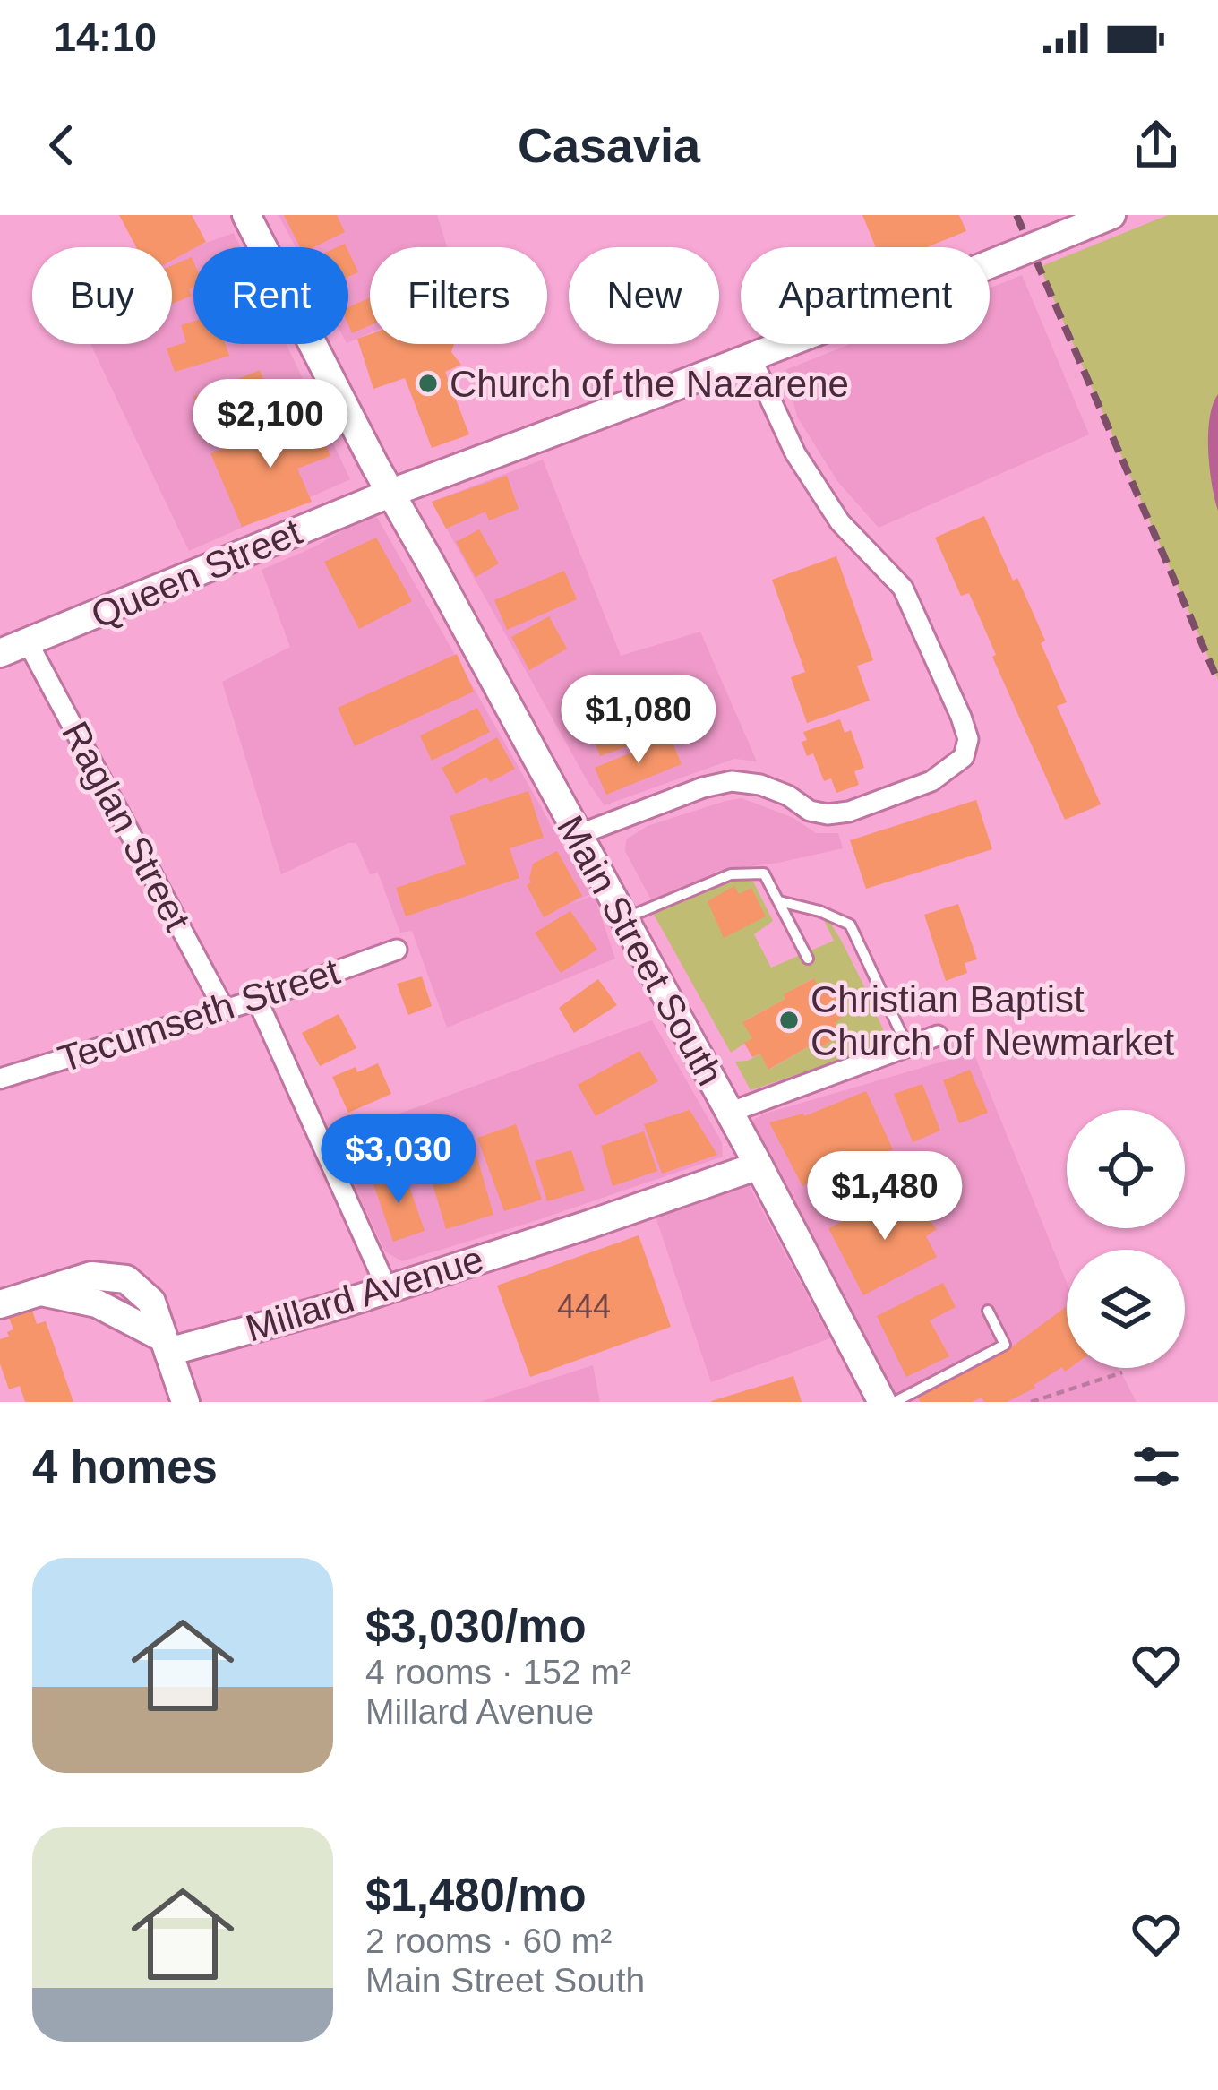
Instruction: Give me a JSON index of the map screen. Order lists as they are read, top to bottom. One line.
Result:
{"streets":{"main road":["Queen Street","Main Street South","Millard Avenue"],"street":["Raglan Street","Tecumseth Street"]},"crossings":[["Queen Street","Raglan Street"],["Queen Street","Main Street South"],["Raglan Street","Tecumseth Street"],["Main Street South","Millard Avenue"]],"places":["Church of the Nazarene","Christian Baptist Church of Newmarket"],"house_numbers":["444"],"page":{"status":"14:10","header":"Casavia","chip":["Buy","Rent","Filters","New","Apartment"],"price":["$2,100","$1,080","$3,030","$1,480"],"heading":"4 homes","list":[{"name":"$3,030/mo","note":"4 rooms · 152 m² · Millard Avenue"},{"name":"$1,480/mo","note":"2 rooms · 60 m² · Main Street South"}]}}
